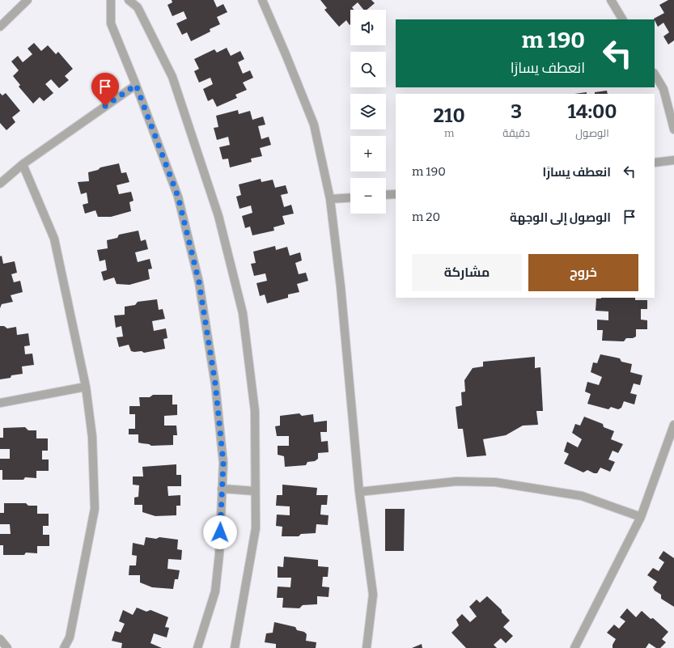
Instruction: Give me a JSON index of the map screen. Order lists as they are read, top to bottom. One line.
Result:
{"page":{"map_buttons":["+","−"],"turn":["190 m","انعطف يسارًا"],"eta":["14:00","الوصول","3","دقيقة","210","m"],"list":[{"name":"انعطف يسارًا","value":"190 m"},{"name":"الوصول إلى الوجهة","value":"20 m"}],"buttons":["خروج","مشاركة"]}}
